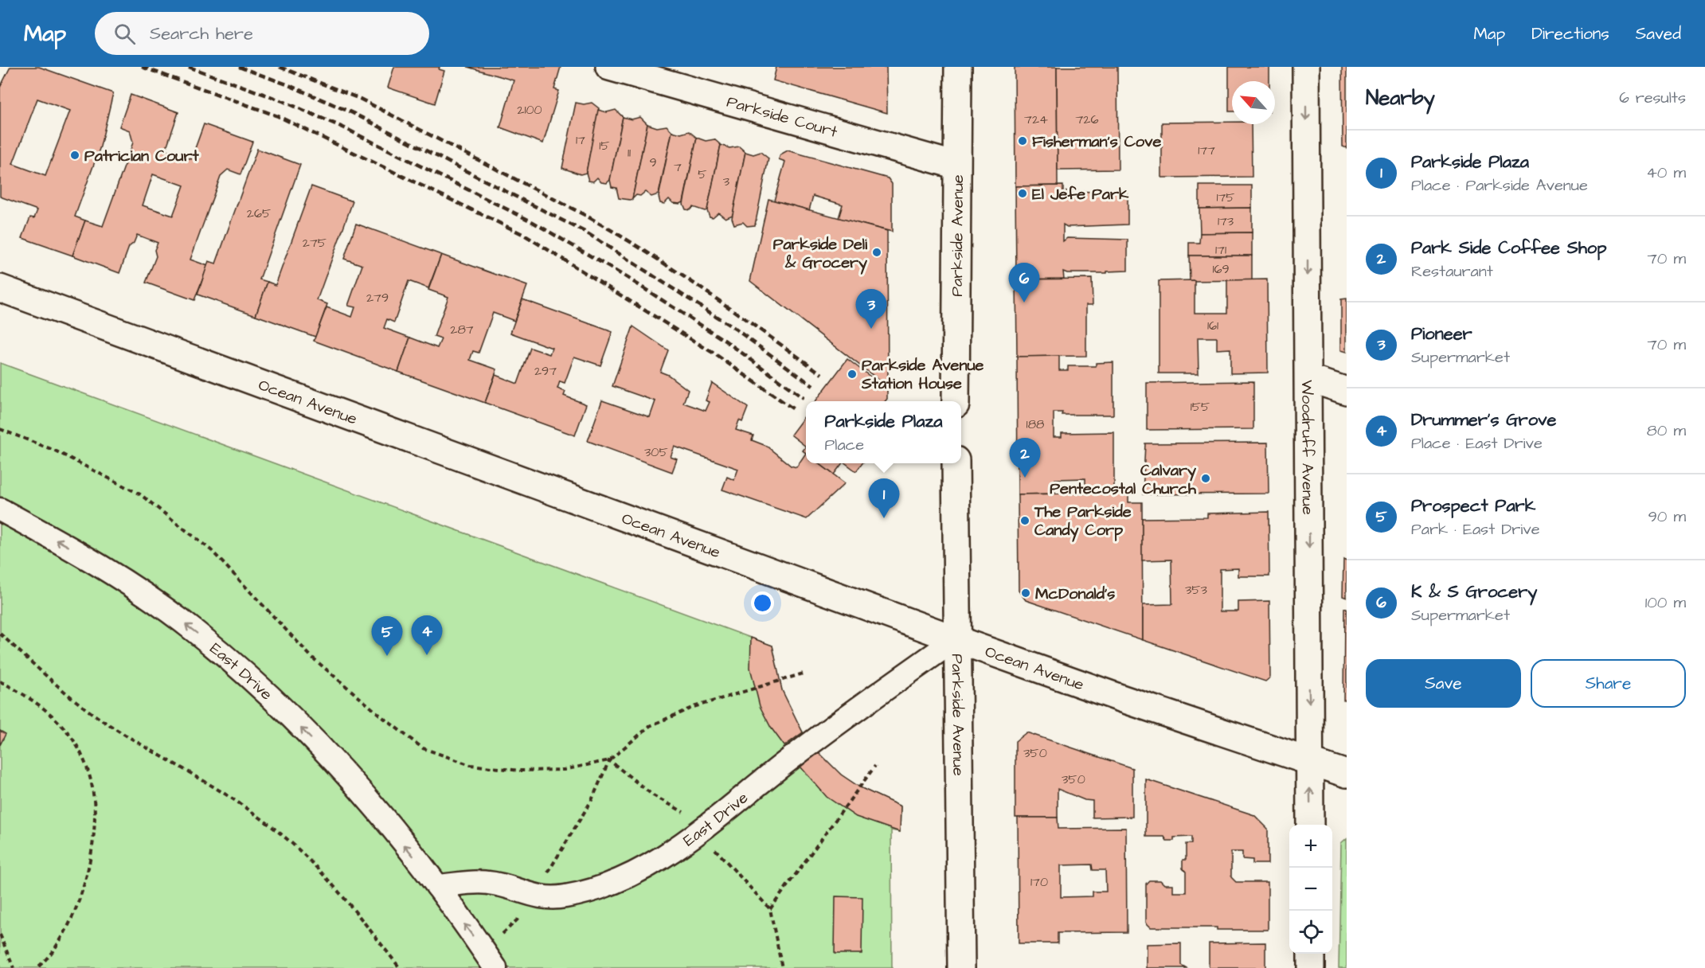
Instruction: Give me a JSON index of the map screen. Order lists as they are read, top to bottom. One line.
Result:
{"streets":{"main road":["Parkside Court","Parkside Avenue","Ocean Avenue","Woodruff Avenue"],"street":["East Drive"]},"crossings":[["Parkside Court","Parkside Avenue"],["Parkside Avenue","Ocean Avenue"],["Parkside Avenue","East Drive"],["Ocean Avenue","Woodruff Avenue"],["Ocean Avenue","East Drive"]],"one_way":["Woodruff Avenue","East Drive"],"places":["Fisherman's Cove","Patrician Court","El Jefe Park","Parkside Deli & Grocery","Parkside Avenue Station House","Calvary Pentecostal Church","The Parkside Candy Corp","McDonald's"],"house_numbers":["2100","724","726","17","15","177","11","9","7","5","3","175","265","173","275","171","169","279","161","287","297","155","188","305","353","350","350","170"],"north":"top left","page":{"header":"Map","search":"Search here","nav":["Map","Directions","Saved"],"heading":["Nearby","6 results"],"list":[{"mark":"1","name":"Parkside Plaza","note":"Place · Parkside Avenue","value":"40 m"},{"mark":"2","name":"Park Side Coffee Shop","note":"Restaurant","value":"70 m"},{"mark":"3","name":"Pioneer","note":"Supermarket","value":"70 m"},{"mark":"4","name":"Drummer's Grove","note":"Place · East Drive","value":"80 m"},{"mark":"5","name":"Prospect Park","note":"Park · East Drive","value":"90 m"},{"mark":"6","name":"K & S Grocery","note":"Supermarket","value":"100 m"}],"pins":["6","3","2","1","4","5"],"popup":["Parkside Plaza","Place"],"buttons":["Save","Share"],"map_buttons":["+","−"]}}
